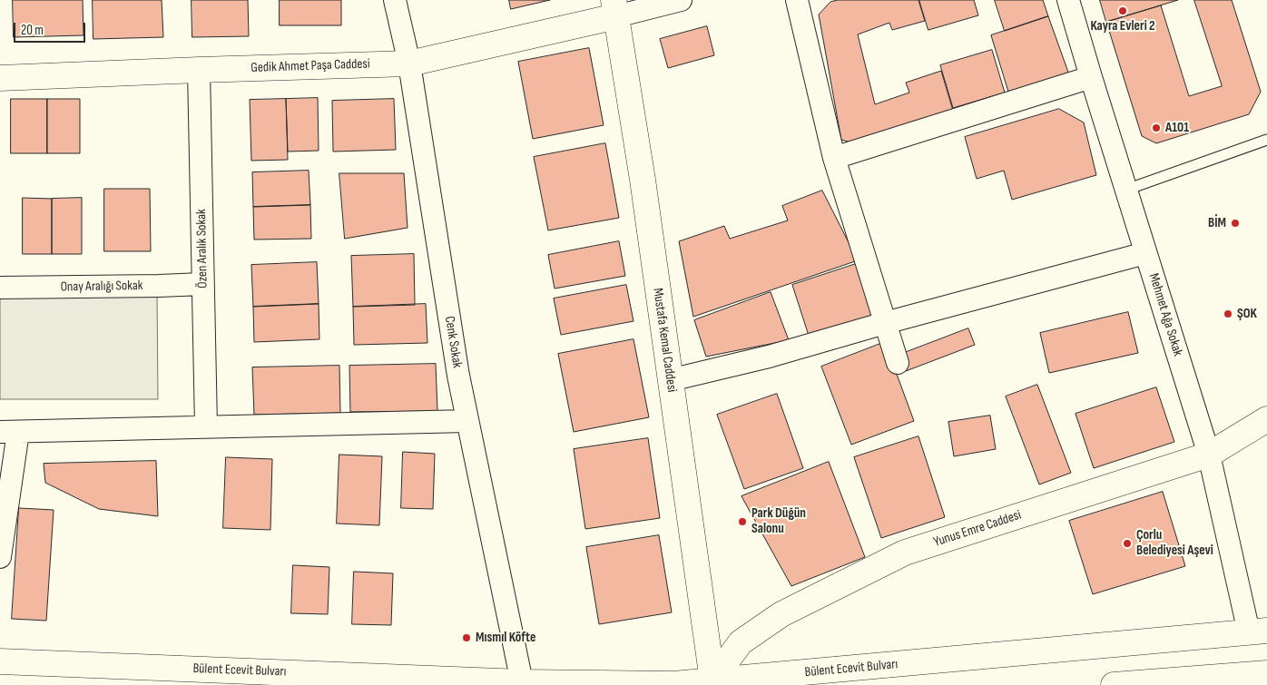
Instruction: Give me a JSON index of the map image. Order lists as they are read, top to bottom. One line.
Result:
{"streets":{"street":["Gedik Ahmet Paşa Caddesi","Özen Aralık Sokak","Onay Aralığı Sokak","Mehmet Ağa Sokak","Mustafa Kemal Caddesi","Cenk Sokak","Yunus Emre Caddesi","Bülent Ecevit Bulvarı"]},"crossings":[["Gedik Ahmet Paşa Caddesi","Özen Aralık Sokak"],["Gedik Ahmet Paşa Caddesi","Mustafa Kemal Caddesi"],["Gedik Ahmet Paşa Caddesi","Cenk Sokak"],["Özen Aralık Sokak","Onay Aralığı Sokak"],["Mehmet Ağa Sokak","Yunus Emre Caddesi"],["Mehmet Ağa Sokak","Bülent Ecevit Bulvarı"],["Mustafa Kemal Caddesi","Yunus Emre Caddesi"],["Mustafa Kemal Caddesi","Bülent Ecevit Bulvarı"],["Cenk Sokak","Bülent Ecevit Bulvarı"],["Yunus Emre Caddesi","Bülent Ecevit Bulvarı"]],"places":["Kayra Evleri 2","A101","BİM","ŞOK","Park Düğün Salonu","Çorlu Belediyesi Aşevi","Mısmıl Köfte"],"scale_bar":"20 m"}
